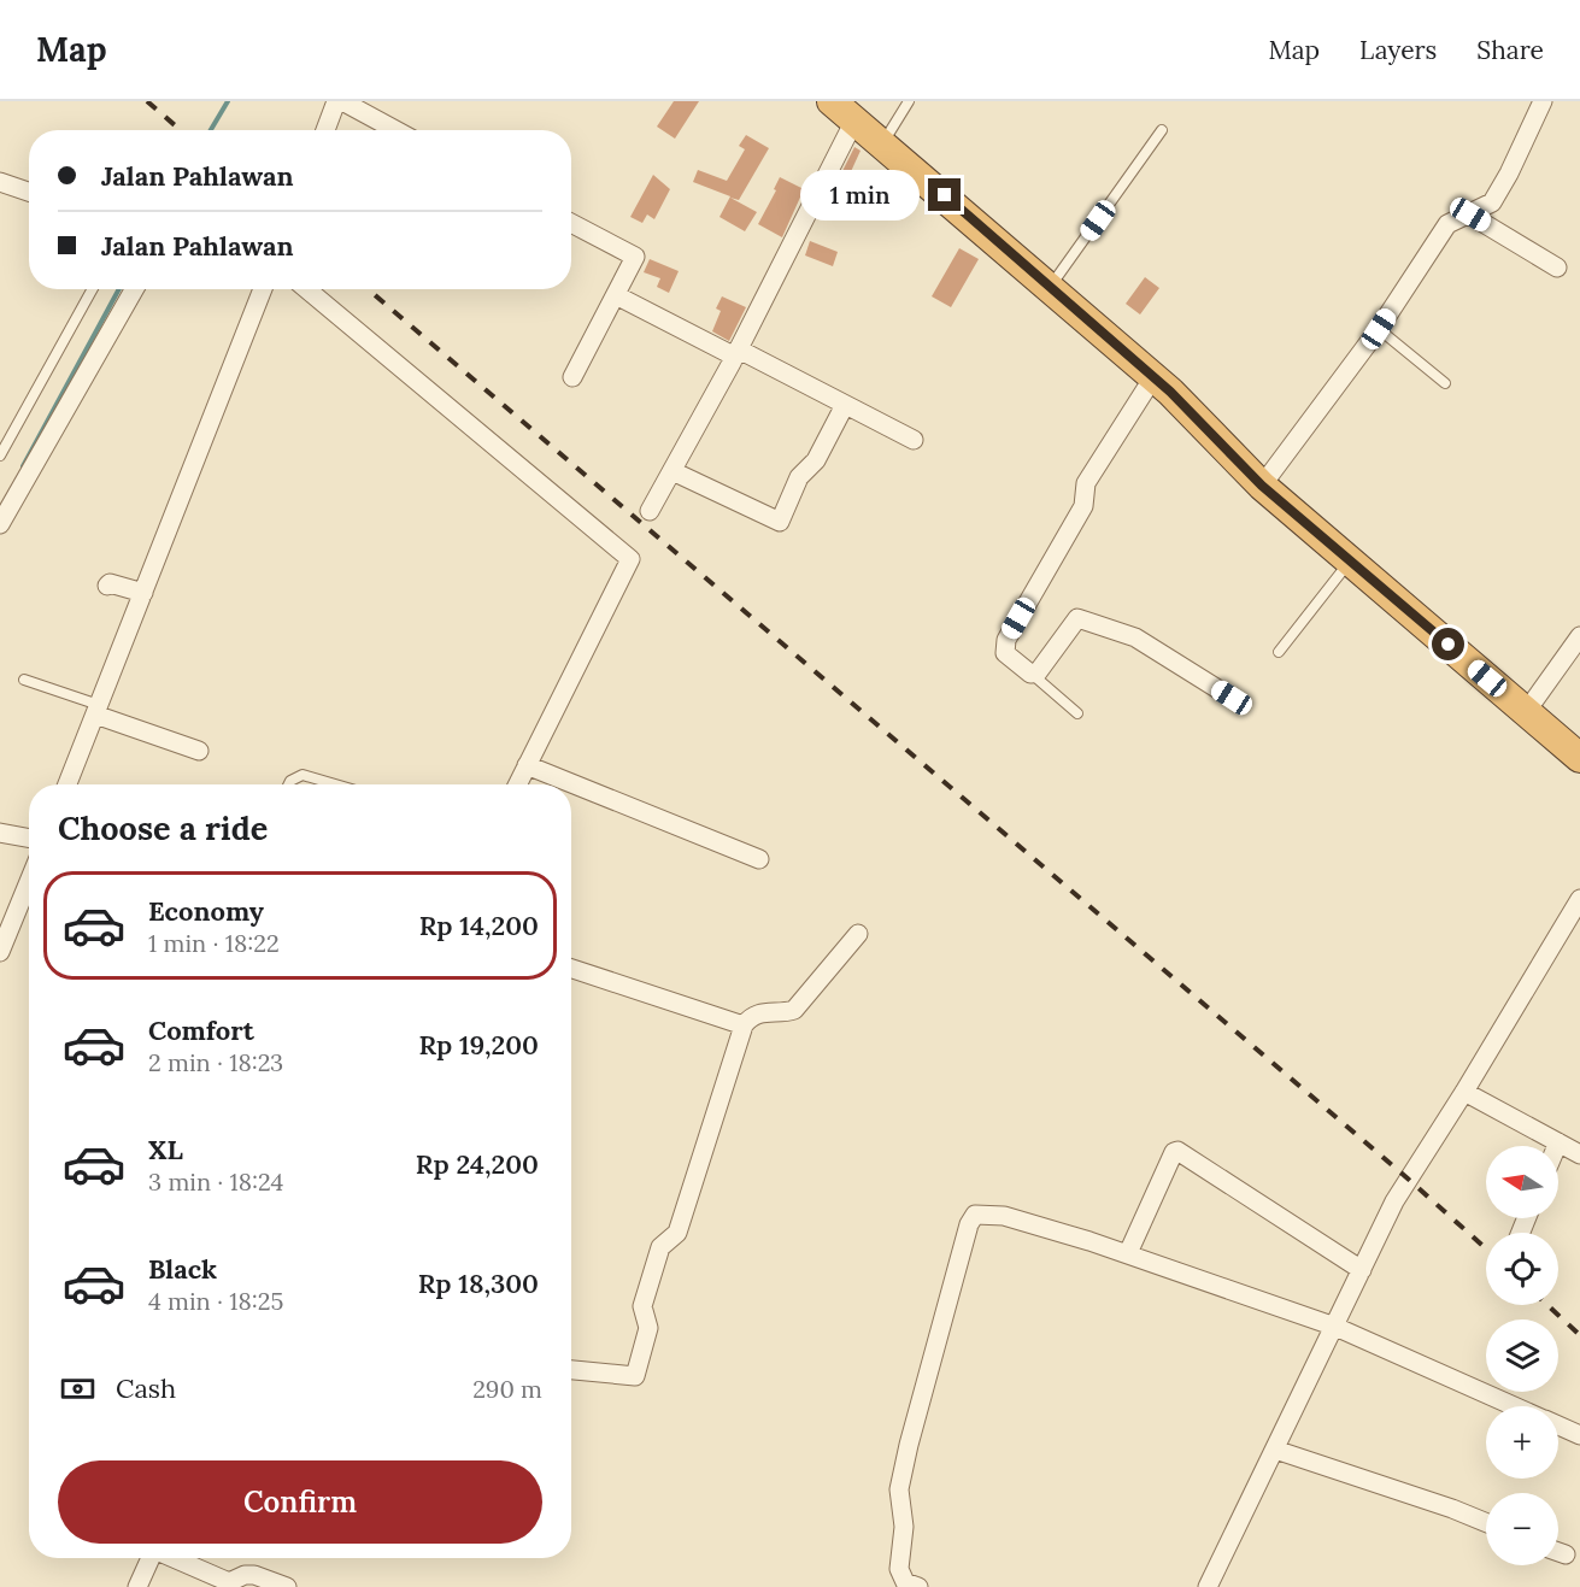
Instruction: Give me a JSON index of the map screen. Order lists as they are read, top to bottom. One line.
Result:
{"north":"left","page":{"header":"Map","nav":["Map","Layers","Share"],"banner":["Jalan Pahlawan","Jalan Pahlawan"],"bubble":"1 min","heading":"Choose a ride","list":[{"name":"Economy","note":"1 min · 18:22","value":"Rp 14,200"},{"name":"Comfort","note":"2 min · 18:23","value":"Rp 19,200"},{"name":"XL","note":"3 min · 18:24","value":"Rp 24,200"},{"name":"Black","note":"4 min · 18:25","value":"Rp 18,300"}],"map_buttons":["+","−"],"pay":["Cash","290 m"],"buttons":"Confirm"}}
